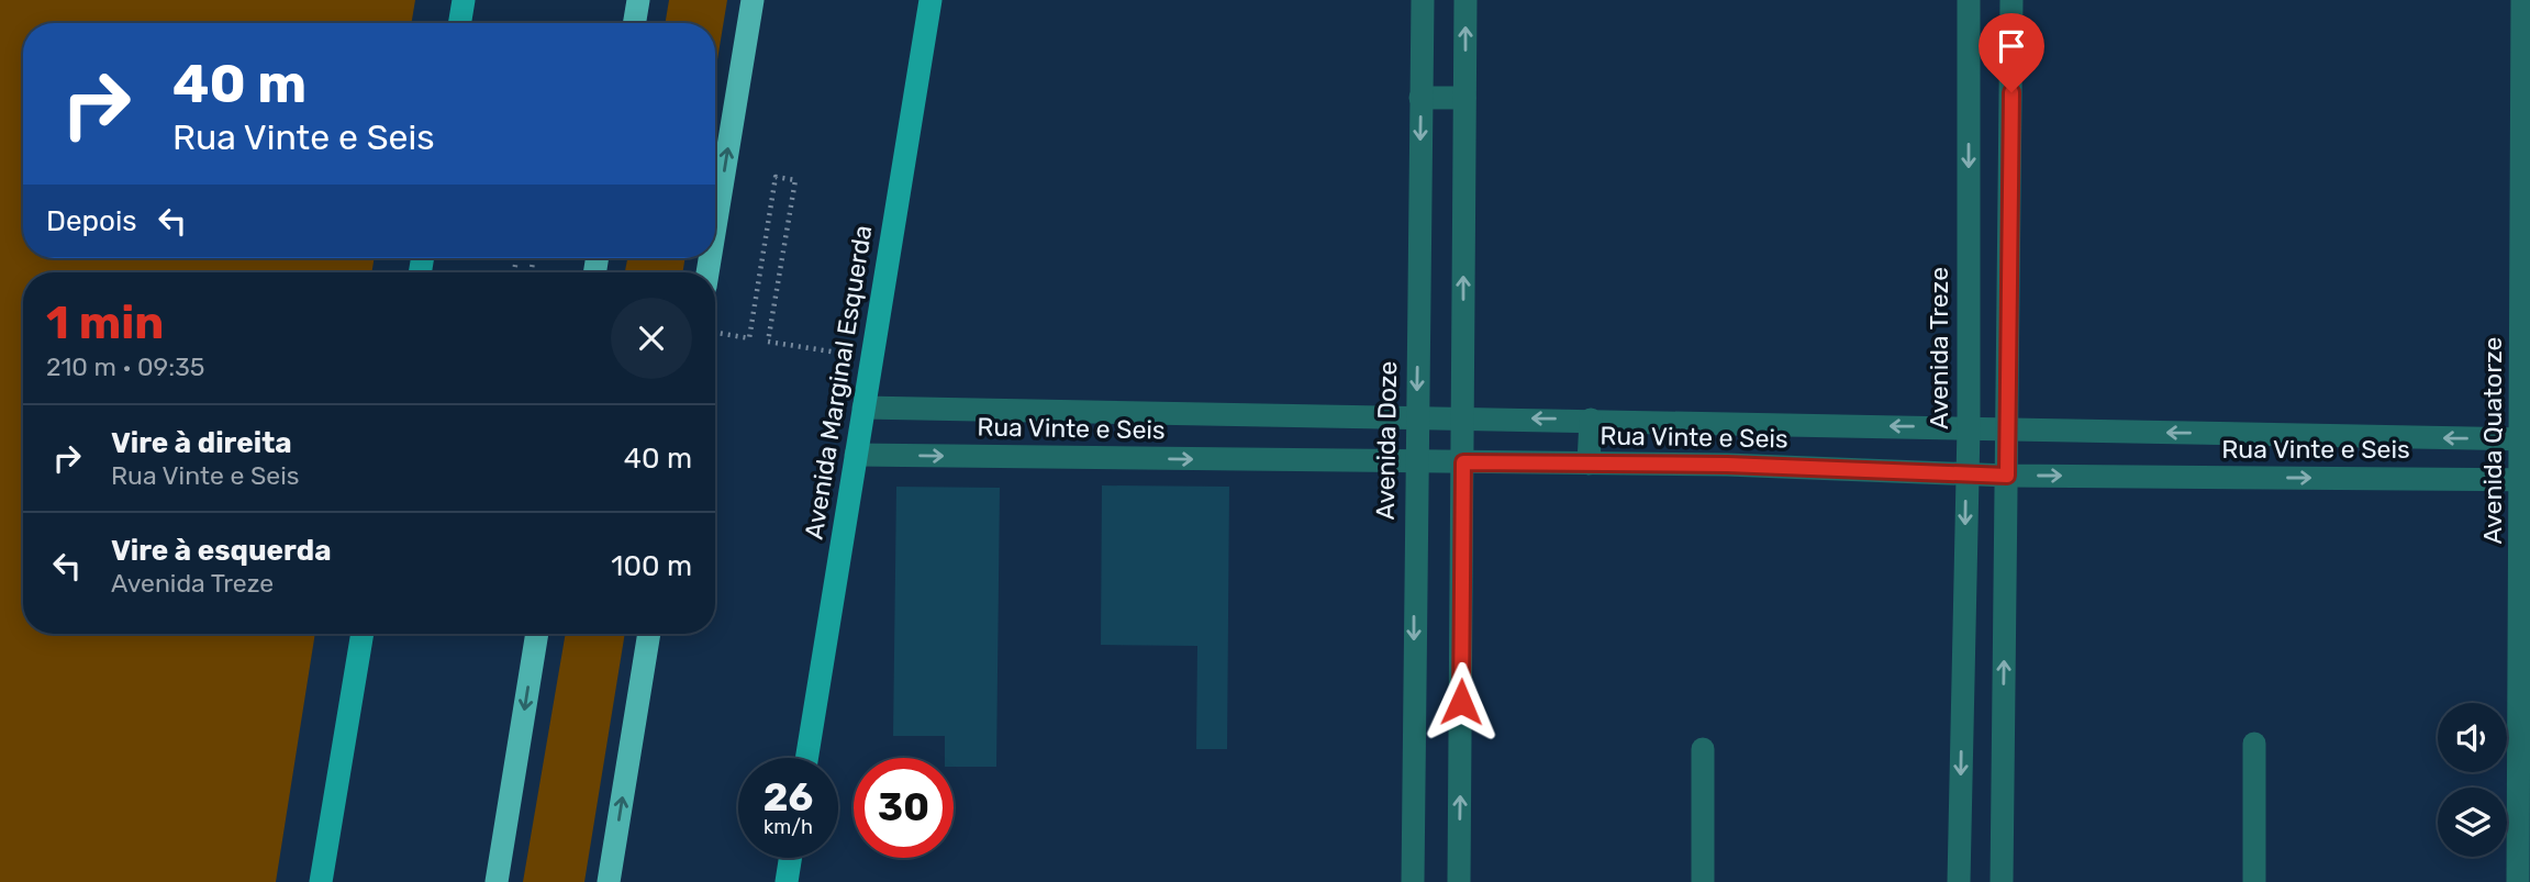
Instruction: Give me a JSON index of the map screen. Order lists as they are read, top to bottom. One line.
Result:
{"streets":{"main road":["Avenida Marginal Esquerda"],"street":["Avenida Treze","Rua Vinte e Seis","Avenida Doze","Avenida Quatorze"]},"crossings":[["Avenida Treze","Rua Vinte e Seis"],["Avenida Marginal Esquerda","Rua Vinte e Seis"],["Rua Vinte e Seis","Avenida Doze"],["Rua Vinte e Seis","Avenida Quatorze"]],"page":{"turn":["40 m","Rua Vinte e Seis"],"then":"Depois","heading":["1 min","210 m · 09:35"],"list":[{"name":"Vire à direita","note":"Rua Vinte e Seis","value":"40 m"},{"name":"Vire à esquerda","note":"Avenida Treze","value":"100 m"}],"speed":"26 km/h","limit":"30"}}
